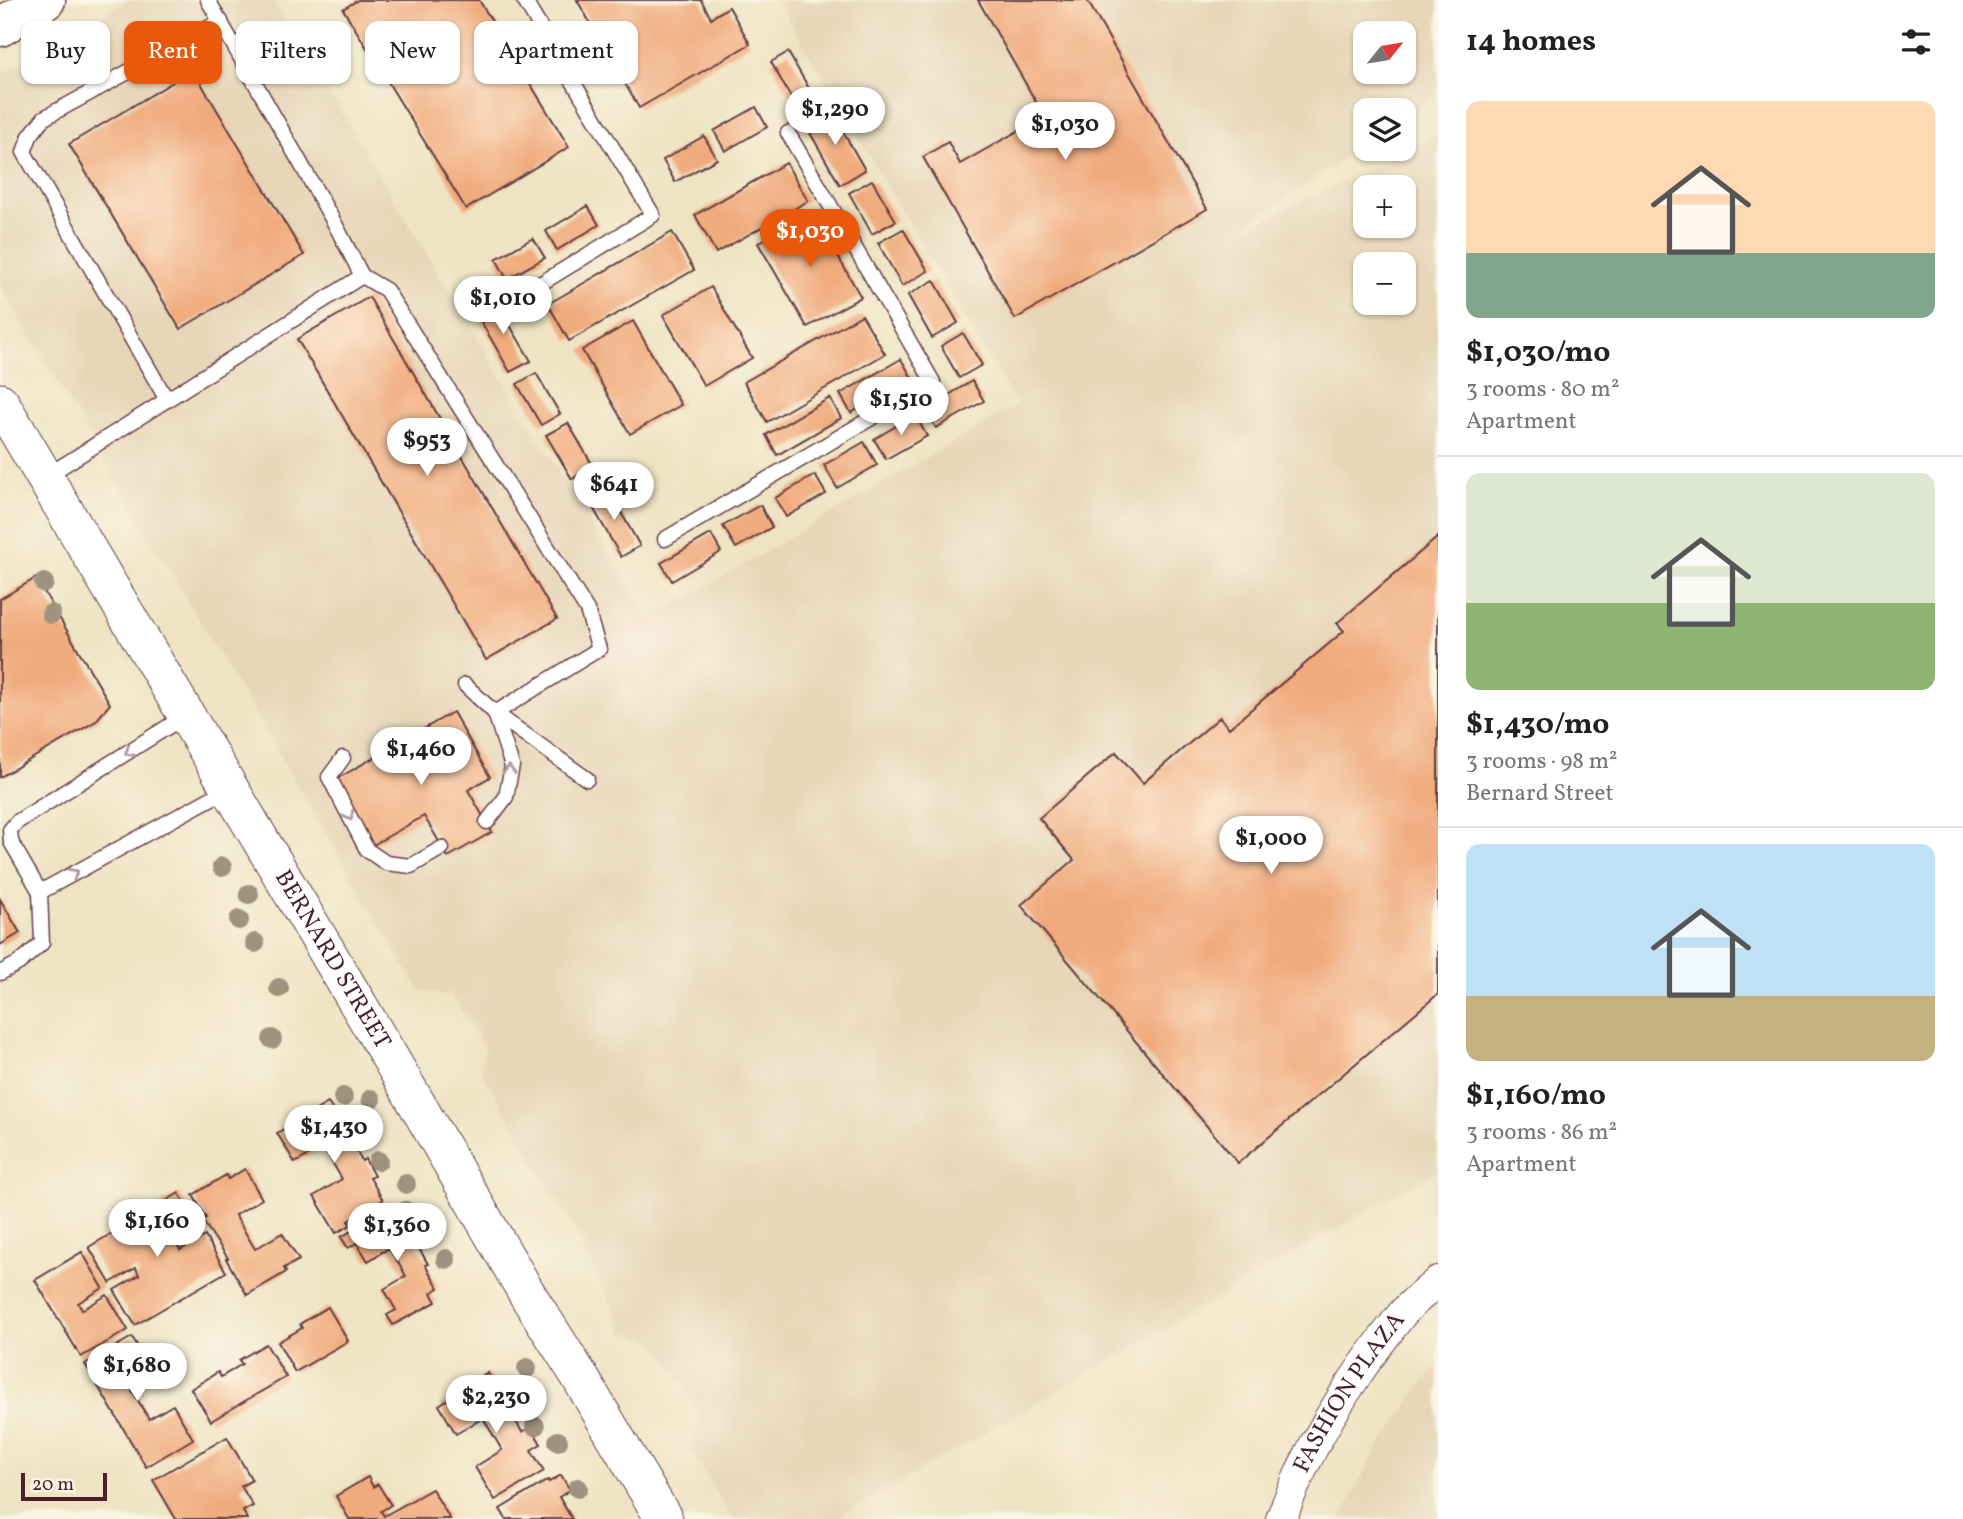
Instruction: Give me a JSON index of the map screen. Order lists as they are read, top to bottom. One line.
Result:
{"streets":{"street":["BERNARD STREET","FASHION PLAZA"]},"scale_bar":"20 m","north":"top right","page":{"heading":"14 homes","map_buttons":["+","−"],"chip":["Buy","Rent","Filters","New","Apartment"],"list":[{"name":"$1,030/mo","note":"3 rooms · 80 m² · Apartment"},{"name":"$1,430/mo","note":"3 rooms · 98 m² · Bernard Street"},{"name":"$1,160/mo","note":"3 rooms · 86 m² · Apartment"}],"price":["$1,290","$1,030","$1,030","$1,010","$1,510","$953","$641","$1,460","$1,000","$1,430","$1,160","$1,360","$1,680","$2,230"],"scale":"20 m"}}
